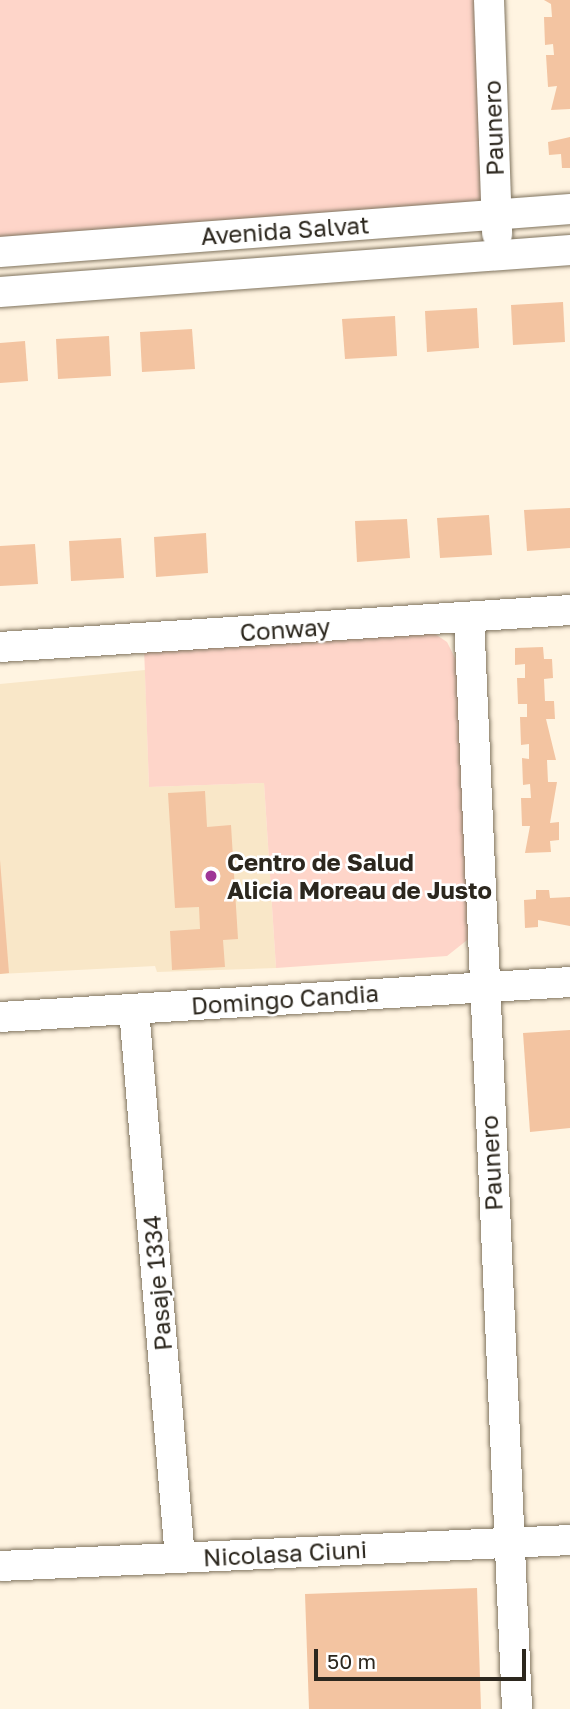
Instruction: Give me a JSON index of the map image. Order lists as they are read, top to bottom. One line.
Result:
{"streets":{"street":["Paunero","Avenida Salvat","Conway","Domingo Candia","Pasaje 1334","Nicolasa Ciuni"]},"crossings":[["Paunero","Avenida Salvat"],["Paunero","Conway"],["Paunero","Domingo Candia"],["Paunero","Nicolasa Ciuni"],["Domingo Candia","Pasaje 1334"],["Pasaje 1334","Nicolasa Ciuni"]],"places":["Centro de Salud Alicia Moreau de Justo"],"scale_bar":"50 m"}
